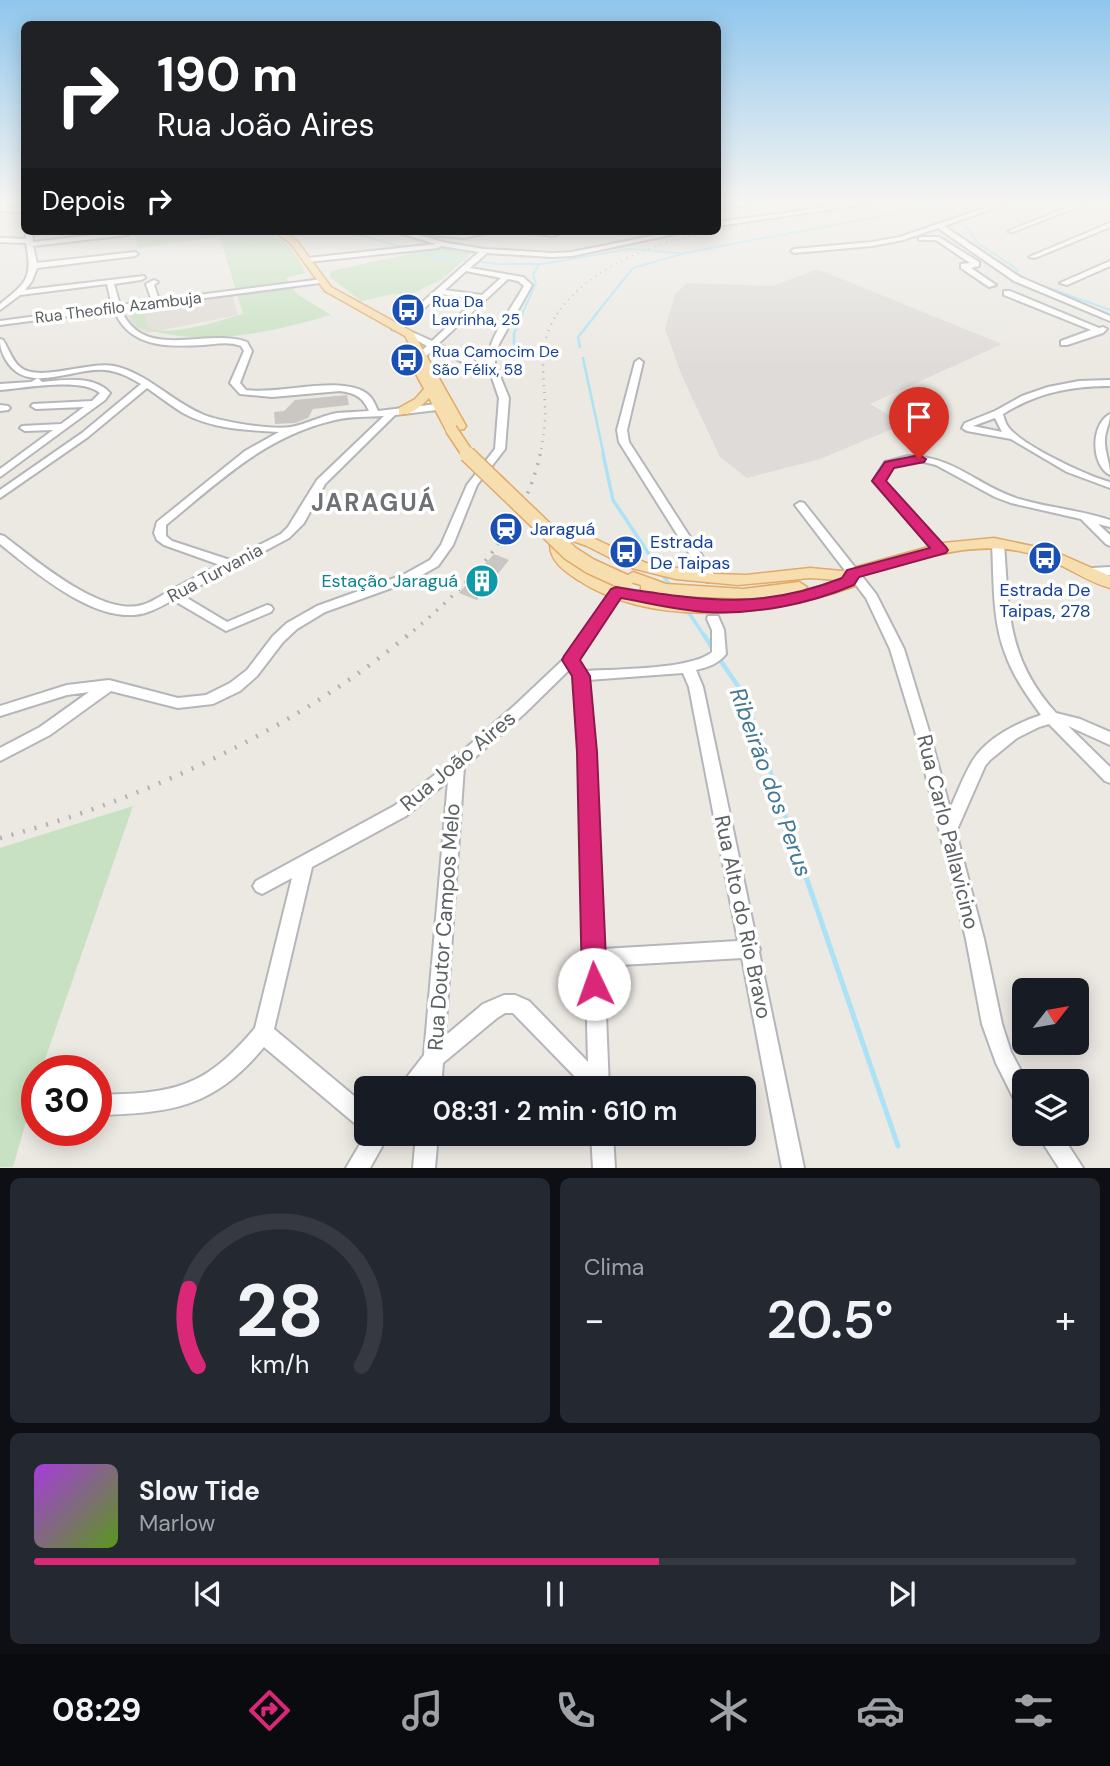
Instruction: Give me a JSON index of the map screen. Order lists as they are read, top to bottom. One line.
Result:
{"streets":{"street":["Rua Theofilo Azambuja","Rua Turvania","Rua João Aires","Rua Carlo Pallavicino","Rua Alto do Rio Bravo","Rua Doutor Campos Melo"]},"crossings":[["Rua João Aires","Rua Doutor Campos Melo"]],"districts":["JARAGUÁ"],"water":["Ribeirão dos Perus"],"places":{"bus stop":["Rua Da Lavrinha, 25","Rua Camocim De São Félix, 58","Estrada De Taipas","Estrada De Taipas, 278"],"station":["Jaraguá"],"building":["Estação Jaraguá"]},"north":"top right","page":{"turn":["190 m","Rua João Aires"],"then":"Depois","limit":"30","trip":"08:31 · 2 min · 610 m","tile":"Clima","heat":["−","20.5°","+"],"song":["Slow Tide","Marlow"],"tabs":"08:29","gauge":["28","km/h"]}}
